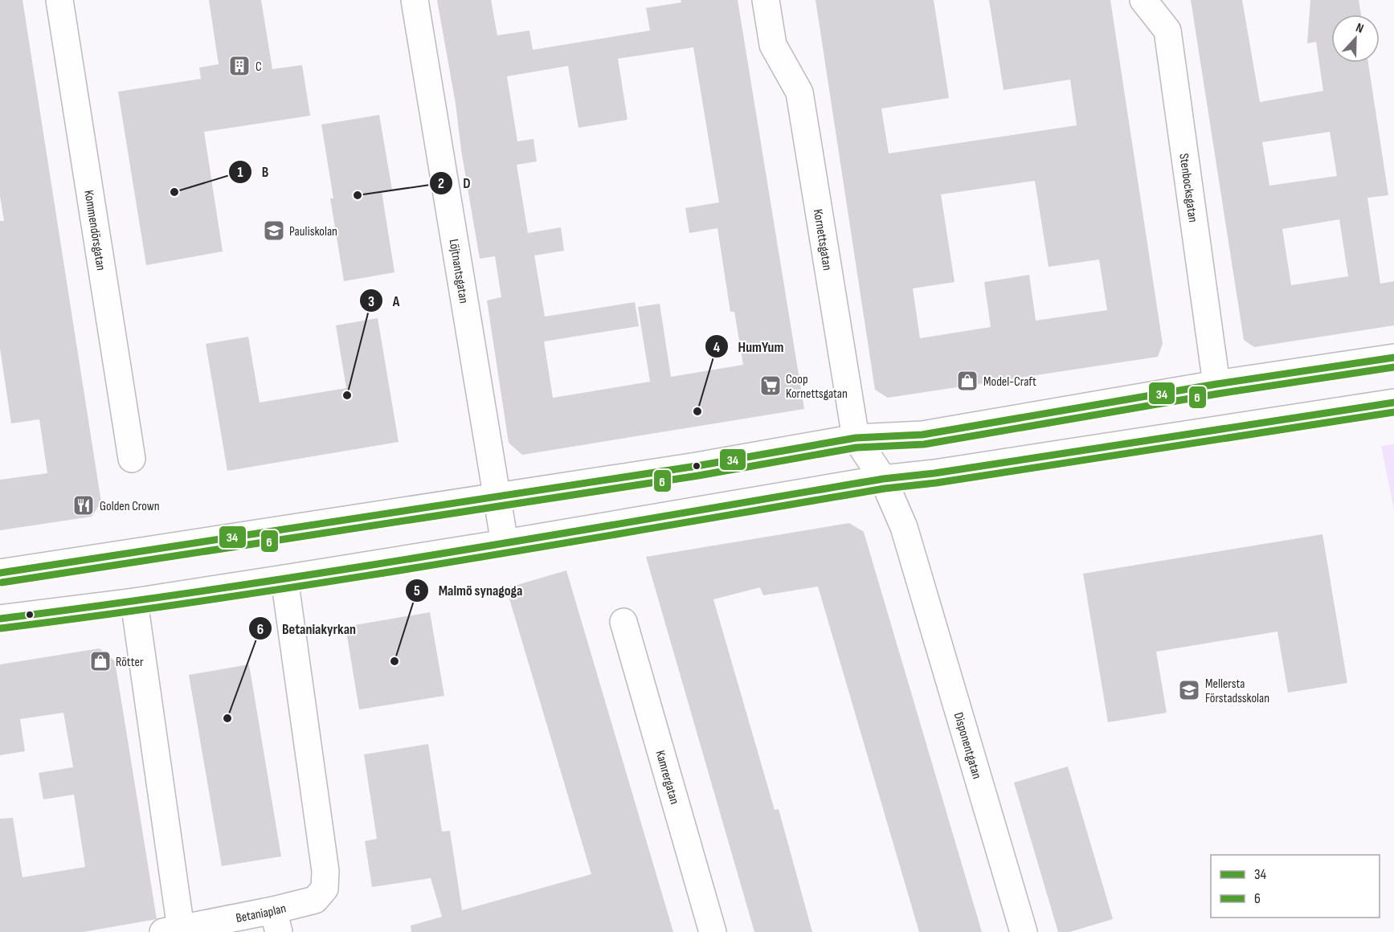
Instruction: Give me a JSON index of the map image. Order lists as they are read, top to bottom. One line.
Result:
{"streets":{"street":["Stenbocksgatan","Kommendörsgatan","Kornettsgatan","Löjtnantsgatan","Disponentgatan","Kamrergatan","Betaniaplan"]},"crossings":[["Kornettsgatan","Disponentgatan"]],"places":{"building":["C"],"other":["B","D","A","HumYum","Malmö synagoga","Betaniakyrkan"],"school or university":["Pauliskolan","Mellersta Förstadsskolan"],"shop":["Model-Craft","Rötter"],"supermarket":["Coop Kornettsgatan"],"restaurant":["Golden Crown"]},"lines":["transit line 34","transit line 6"],"legend":["34","6"],"north":"top"}
